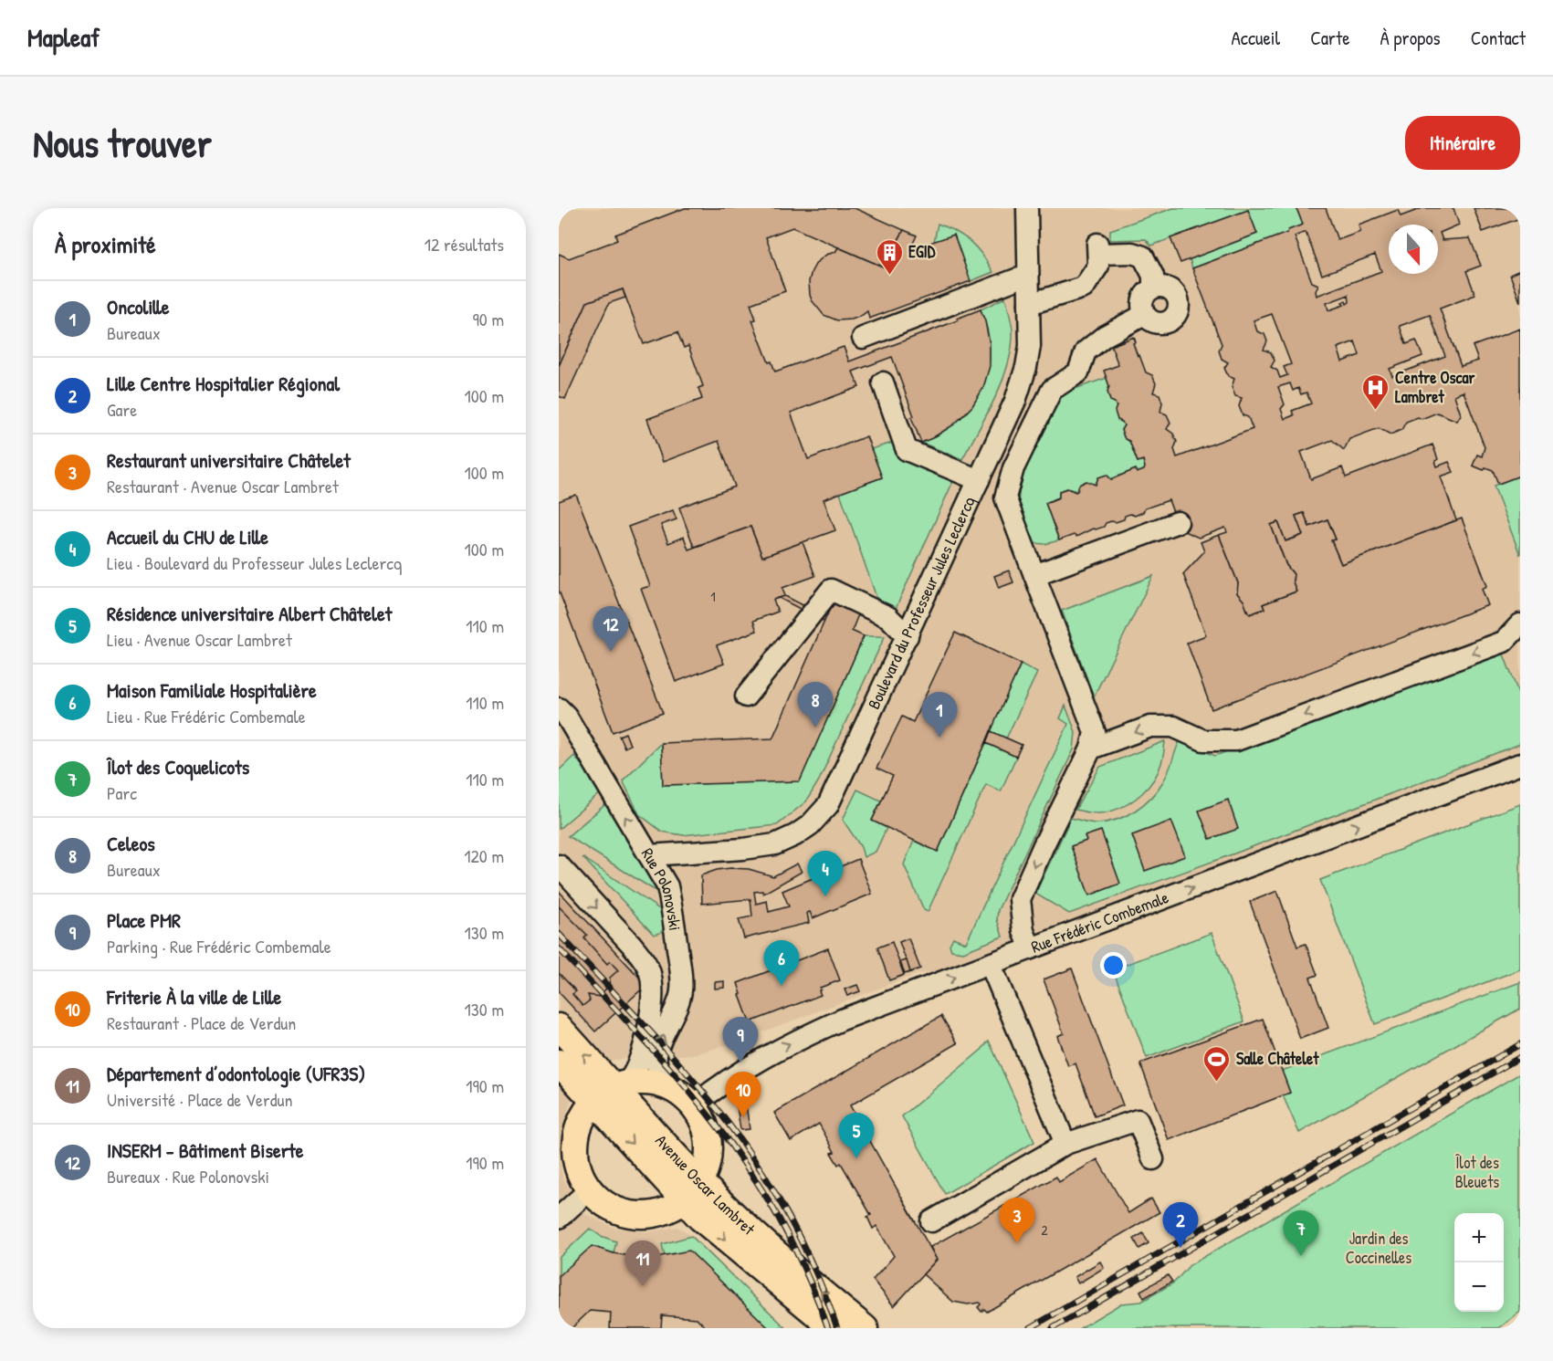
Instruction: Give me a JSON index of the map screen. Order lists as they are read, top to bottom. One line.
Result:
{"streets":{"main road":["Avenue Oscar Lambret"],"street":["Boulevard du Professeur Jules Leclercq","Rue Polonovski","Rue Frédéric Combemale"]},"crossings":[["Boulevard du Professeur Jules Leclercq","Rue Polonovski"]],"one_way":["Rue Polonovski"],"parks":["Îlot des Bleuets","Jardin des Coccinelles"],"places":{"building":["EGID"],"hospital":["Centre Oscar Lambret"],"sports":["Salle Châtelet"]},"house_numbers":["1","2"],"north":"bottom","page":{"header":"Mapleaf","nav":["Accueil","Carte","À propos","Contact"],"buttons":"Itinéraire","title":"Nous trouver","heading":["À proximité","12 résultats"],"list":[{"mark":"1","name":"Oncolille","note":"Bureaux","value":"90 m"},{"mark":"2","name":"Lille Centre Hospitalier Régional","note":"Gare","value":"100 m"},{"mark":"3","name":"Restaurant universitaire Châtelet","note":"Restaurant · Avenue Oscar Lambret","value":"100 m"},{"mark":"4","name":"Accueil du CHU de Lille","note":"Lieu · Boulevard du Professeur Jules Leclercq","value":"100 m"},{"mark":"5","name":"Résidence universitaire Albert Châtelet","note":"Lieu · Avenue Oscar Lambret","value":"110 m"},{"mark":"6","name":"Maison Familiale Hospitalière","note":"Lieu · Rue Frédéric Combemale","value":"110 m"},{"mark":"7","name":"Îlot des Coquelicots","note":"Parc","value":"110 m"},{"mark":"8","name":"Celeos","note":"Bureaux","value":"120 m"},{"mark":"9","name":"Place PMR","note":"Parking · Rue Frédéric Combemale","value":"130 m"},{"mark":"10","name":"Friterie À la ville de Lille","note":"Restaurant · Place de Verdun","value":"130 m"},{"mark":"11","name":"Département d’odontologie (UFR3S)","note":"Université · Place de Verdun","value":"190 m"},{"mark":"12","name":"INSERM - Bâtiment Biserte","note":"Bureaux · Rue Polonovski","value":"190 m"}],"pins":["12","8","1","4","6","9","10","5","3","2","7","11"],"map_buttons":["+","−"]}}
